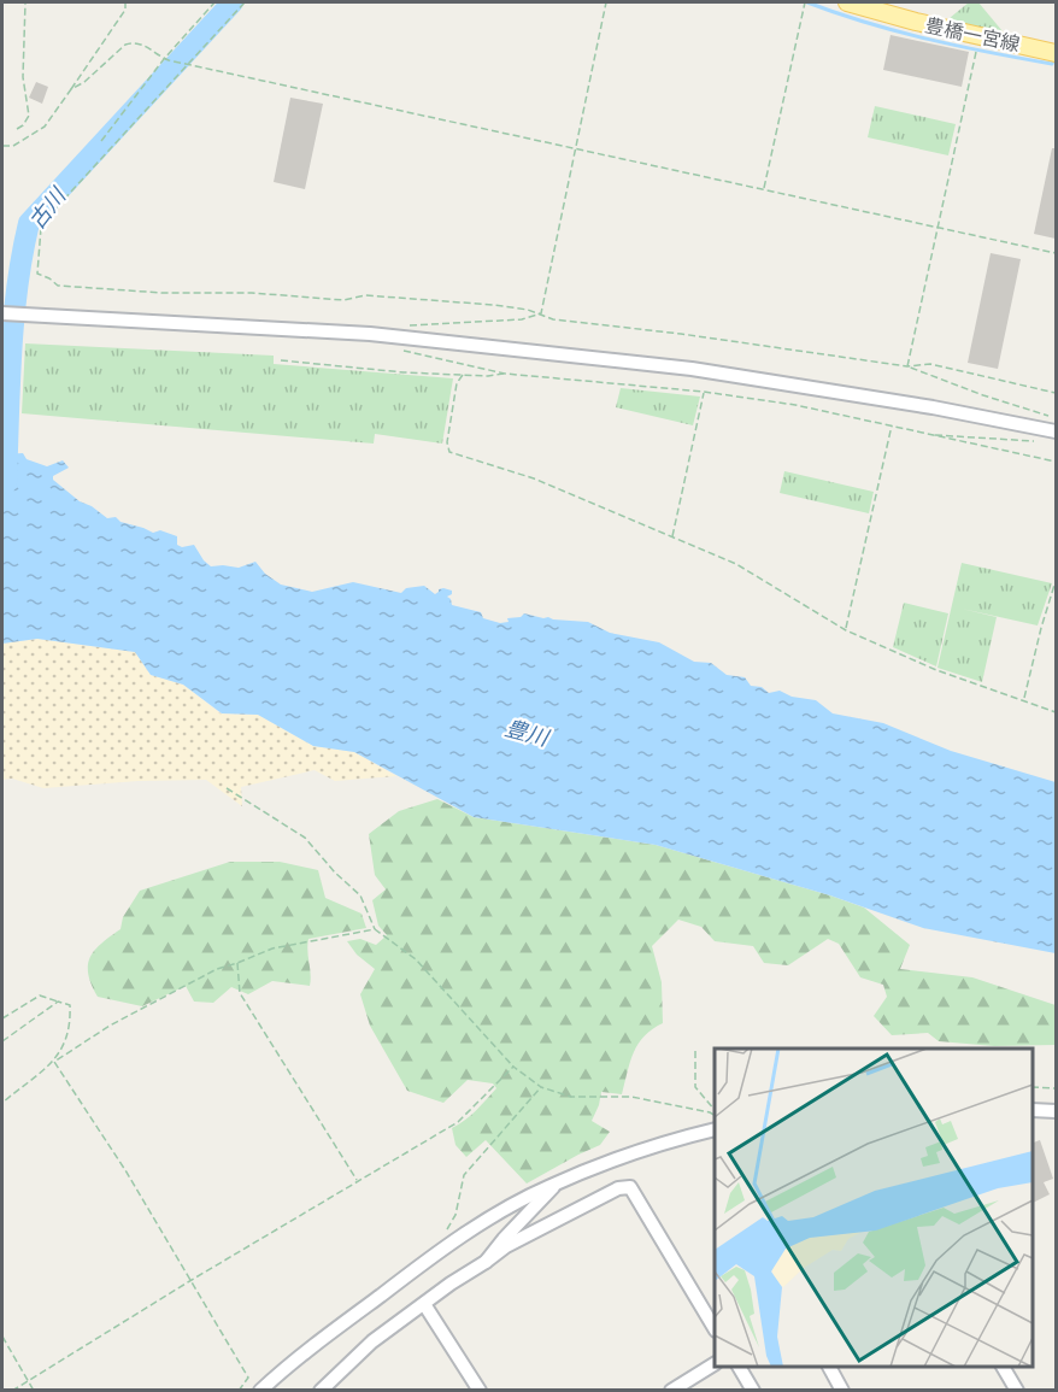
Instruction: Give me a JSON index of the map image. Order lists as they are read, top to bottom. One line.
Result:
{"streets":{"main road":["豊橋一宮線"]},"water":["古川","豊川"]}
